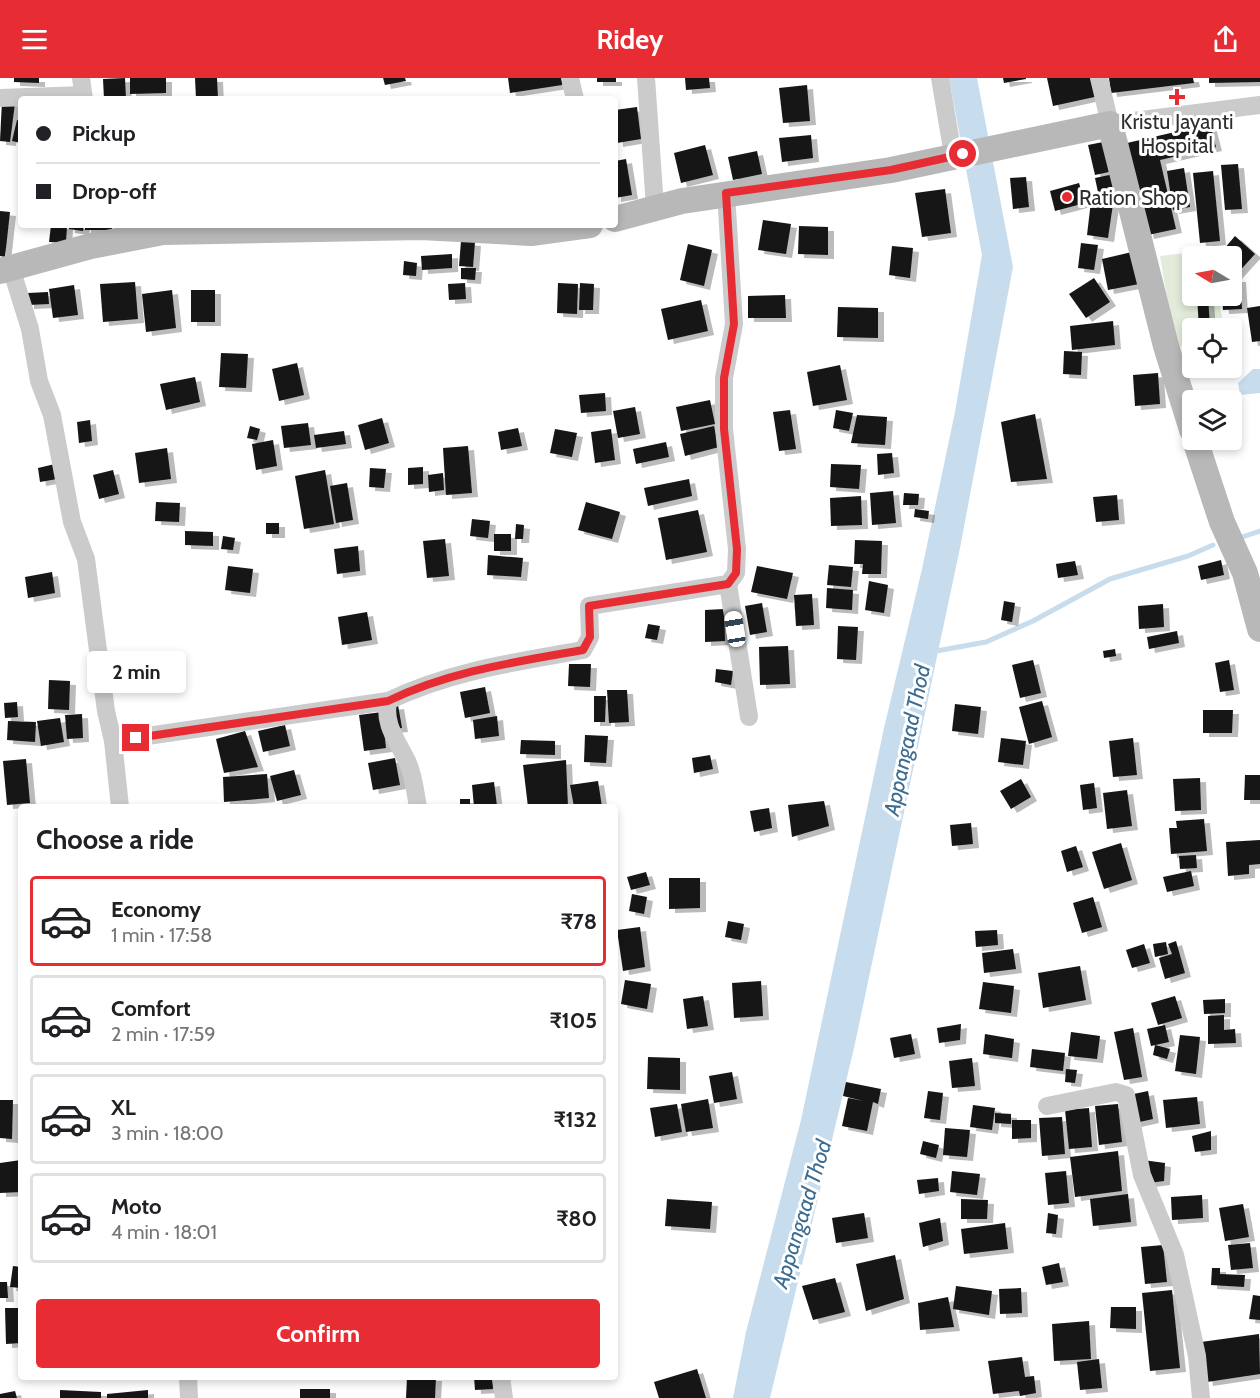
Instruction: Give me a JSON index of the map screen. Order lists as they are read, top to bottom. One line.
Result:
{"water":["Appangaad Thod"],"places":{"health":["Kristu Jayanti Hospital"],"other":["Ration Shop"]},"north":"left","page":{"header":"Ridey","banner":["Pickup","Drop-off"],"bubble":"2 min","heading":"Choose a ride","list":[{"name":"Economy","note":"1 min · 17:58","value":"₹78"},{"name":"Comfort","note":"2 min · 17:59","value":"₹105"},{"name":"XL","note":"3 min · 18:00","value":"₹132"},{"name":"Moto","note":"4 min · 18:01","value":"₹80"}],"buttons":"Confirm"}}
